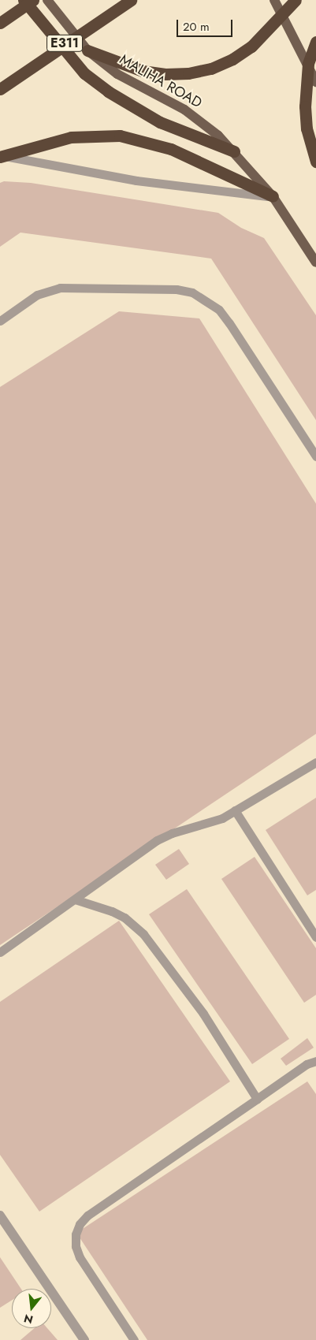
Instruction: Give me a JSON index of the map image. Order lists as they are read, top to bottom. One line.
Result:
{"streets":{"highway":["E311"],"main road":["MALIHA ROAD"]},"scale_bar":"20 m","north":"bottom"}
